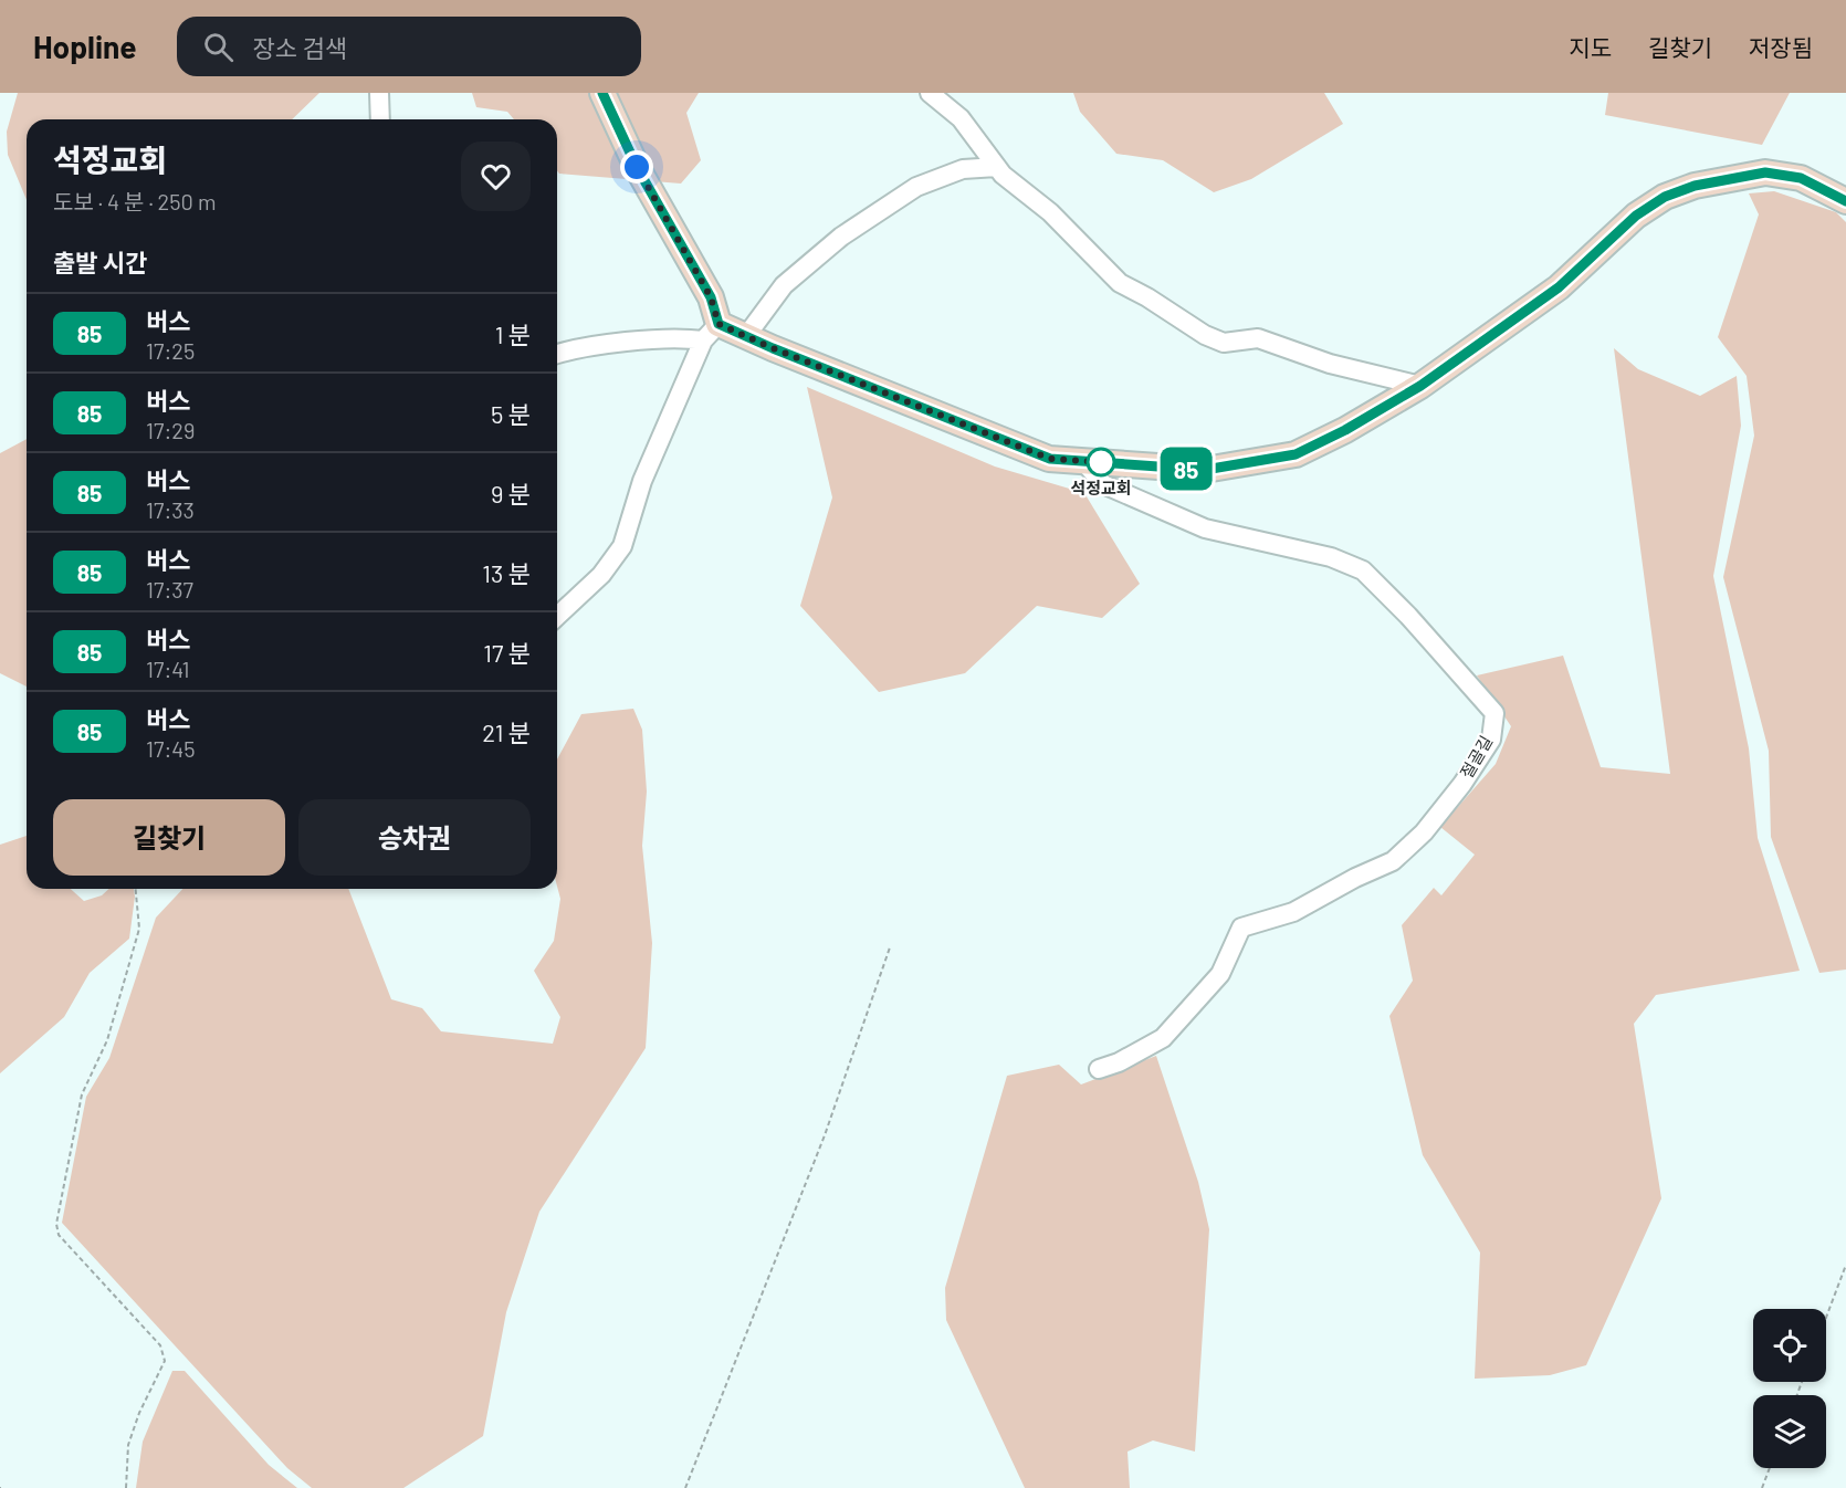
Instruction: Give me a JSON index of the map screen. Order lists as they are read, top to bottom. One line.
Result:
{"streets":{"street":["절골길"]},"places":["석정교회"],"lines":["bus line 85"],"page":{"header":"Hopline","search":"장소 검색","nav":["지도","길찾기","저장됨"],"on_map":"85","heading":[["석정교회","도보 · 4 분 · 250 m"],"출발 시간"],"list":[{"mark":"85","name":"버스","note":"17:25","value":"1 분"},{"mark":"85","name":"버스","note":"17:29","value":"5 분"},{"mark":"85","name":"버스","note":"17:33","value":"9 분"},{"mark":"85","name":"버스","note":"17:37","value":"13 분"},{"mark":"85","name":"버스","note":"17:41","value":"17 분"},{"mark":"85","name":"버스","note":"17:45","value":"21 분"}],"buttons":["길찾기","승차권"]}}
